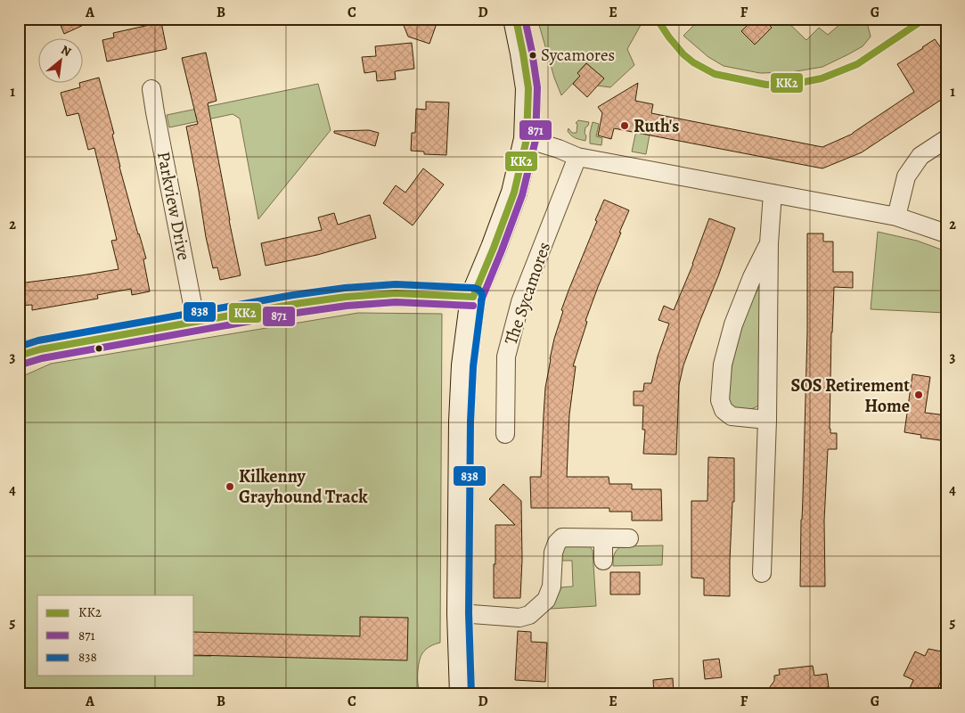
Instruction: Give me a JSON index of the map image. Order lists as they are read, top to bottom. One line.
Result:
{"streets":{"street":["Parkview Drive","The Sycamores"]},"places":["Sycamores","Ruth's","SOS Retirement Home","Kilkenny Grayhound Track"],"lines":["transit line KK2","transit line 871","transit line 838"],"legend":["KK2","871","838"],"north":"top right","grid":{"columns":["A","B","C","D","E","F","G"],"rows":["1","2","3","4","5"]}}
